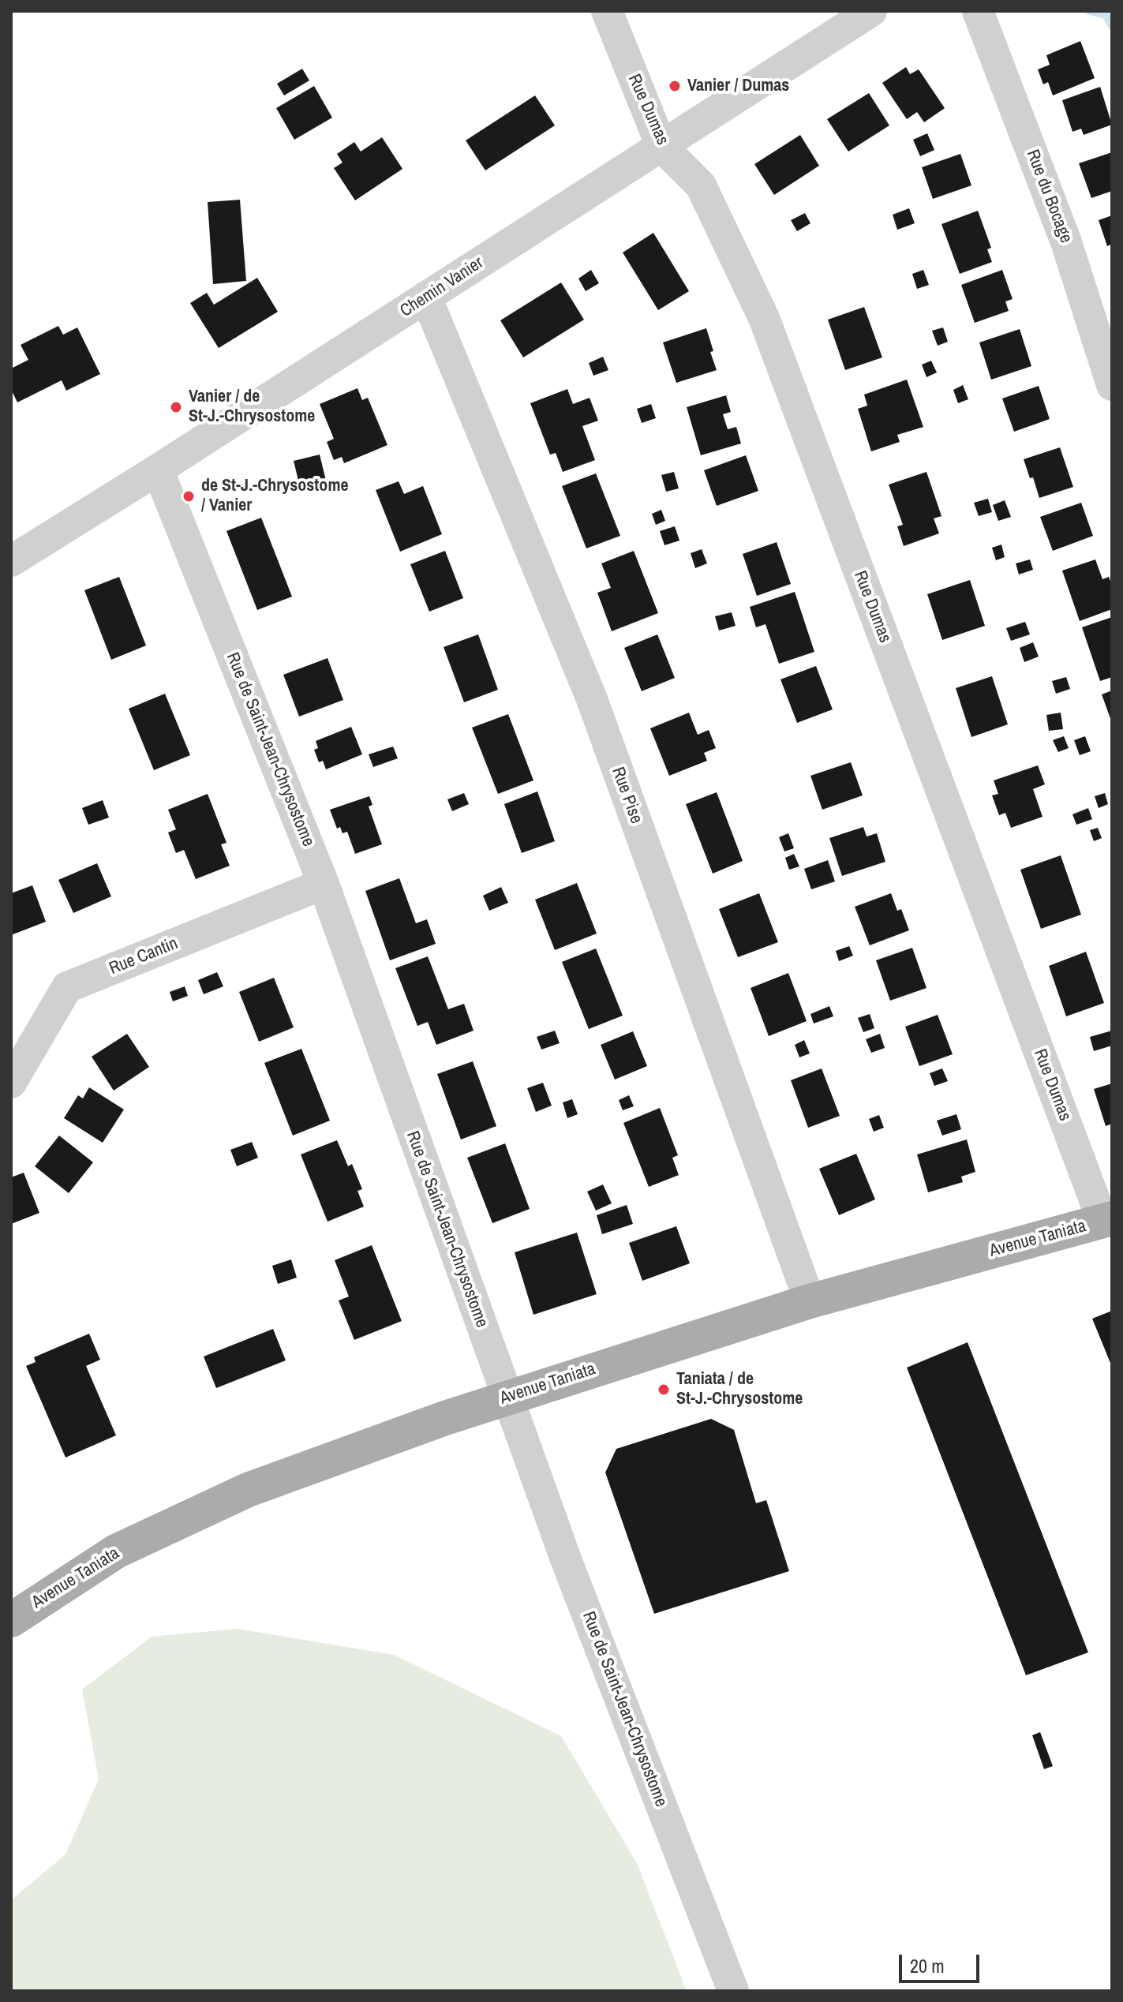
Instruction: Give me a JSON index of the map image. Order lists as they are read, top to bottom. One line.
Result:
{"streets":{"main road":["Avenue Taniata"],"street":["Rue Dumas","Rue du Bocage","Chemin Vanier","Rue de Saint-Jean-Chrysostome","Rue Pise","Rue Cantin"]},"crossings":[["Rue Dumas","Chemin Vanier"],["Rue Dumas","Avenue Taniata"],["Chemin Vanier","Rue de Saint-Jean-Chrysostome"],["Chemin Vanier","Rue Pise"],["Rue de Saint-Jean-Chrysostome","Rue Cantin"],["Rue de Saint-Jean-Chrysostome","Avenue Taniata"],["Rue Pise","Avenue Taniata"]],"places":["Vanier / Dumas","Vanier / de St-J.-Chrysostome","de St-J.-Chrysostome / Vanier","Taniata / de St-J.-Chrysostome"],"scale_bar":"20 m"}
